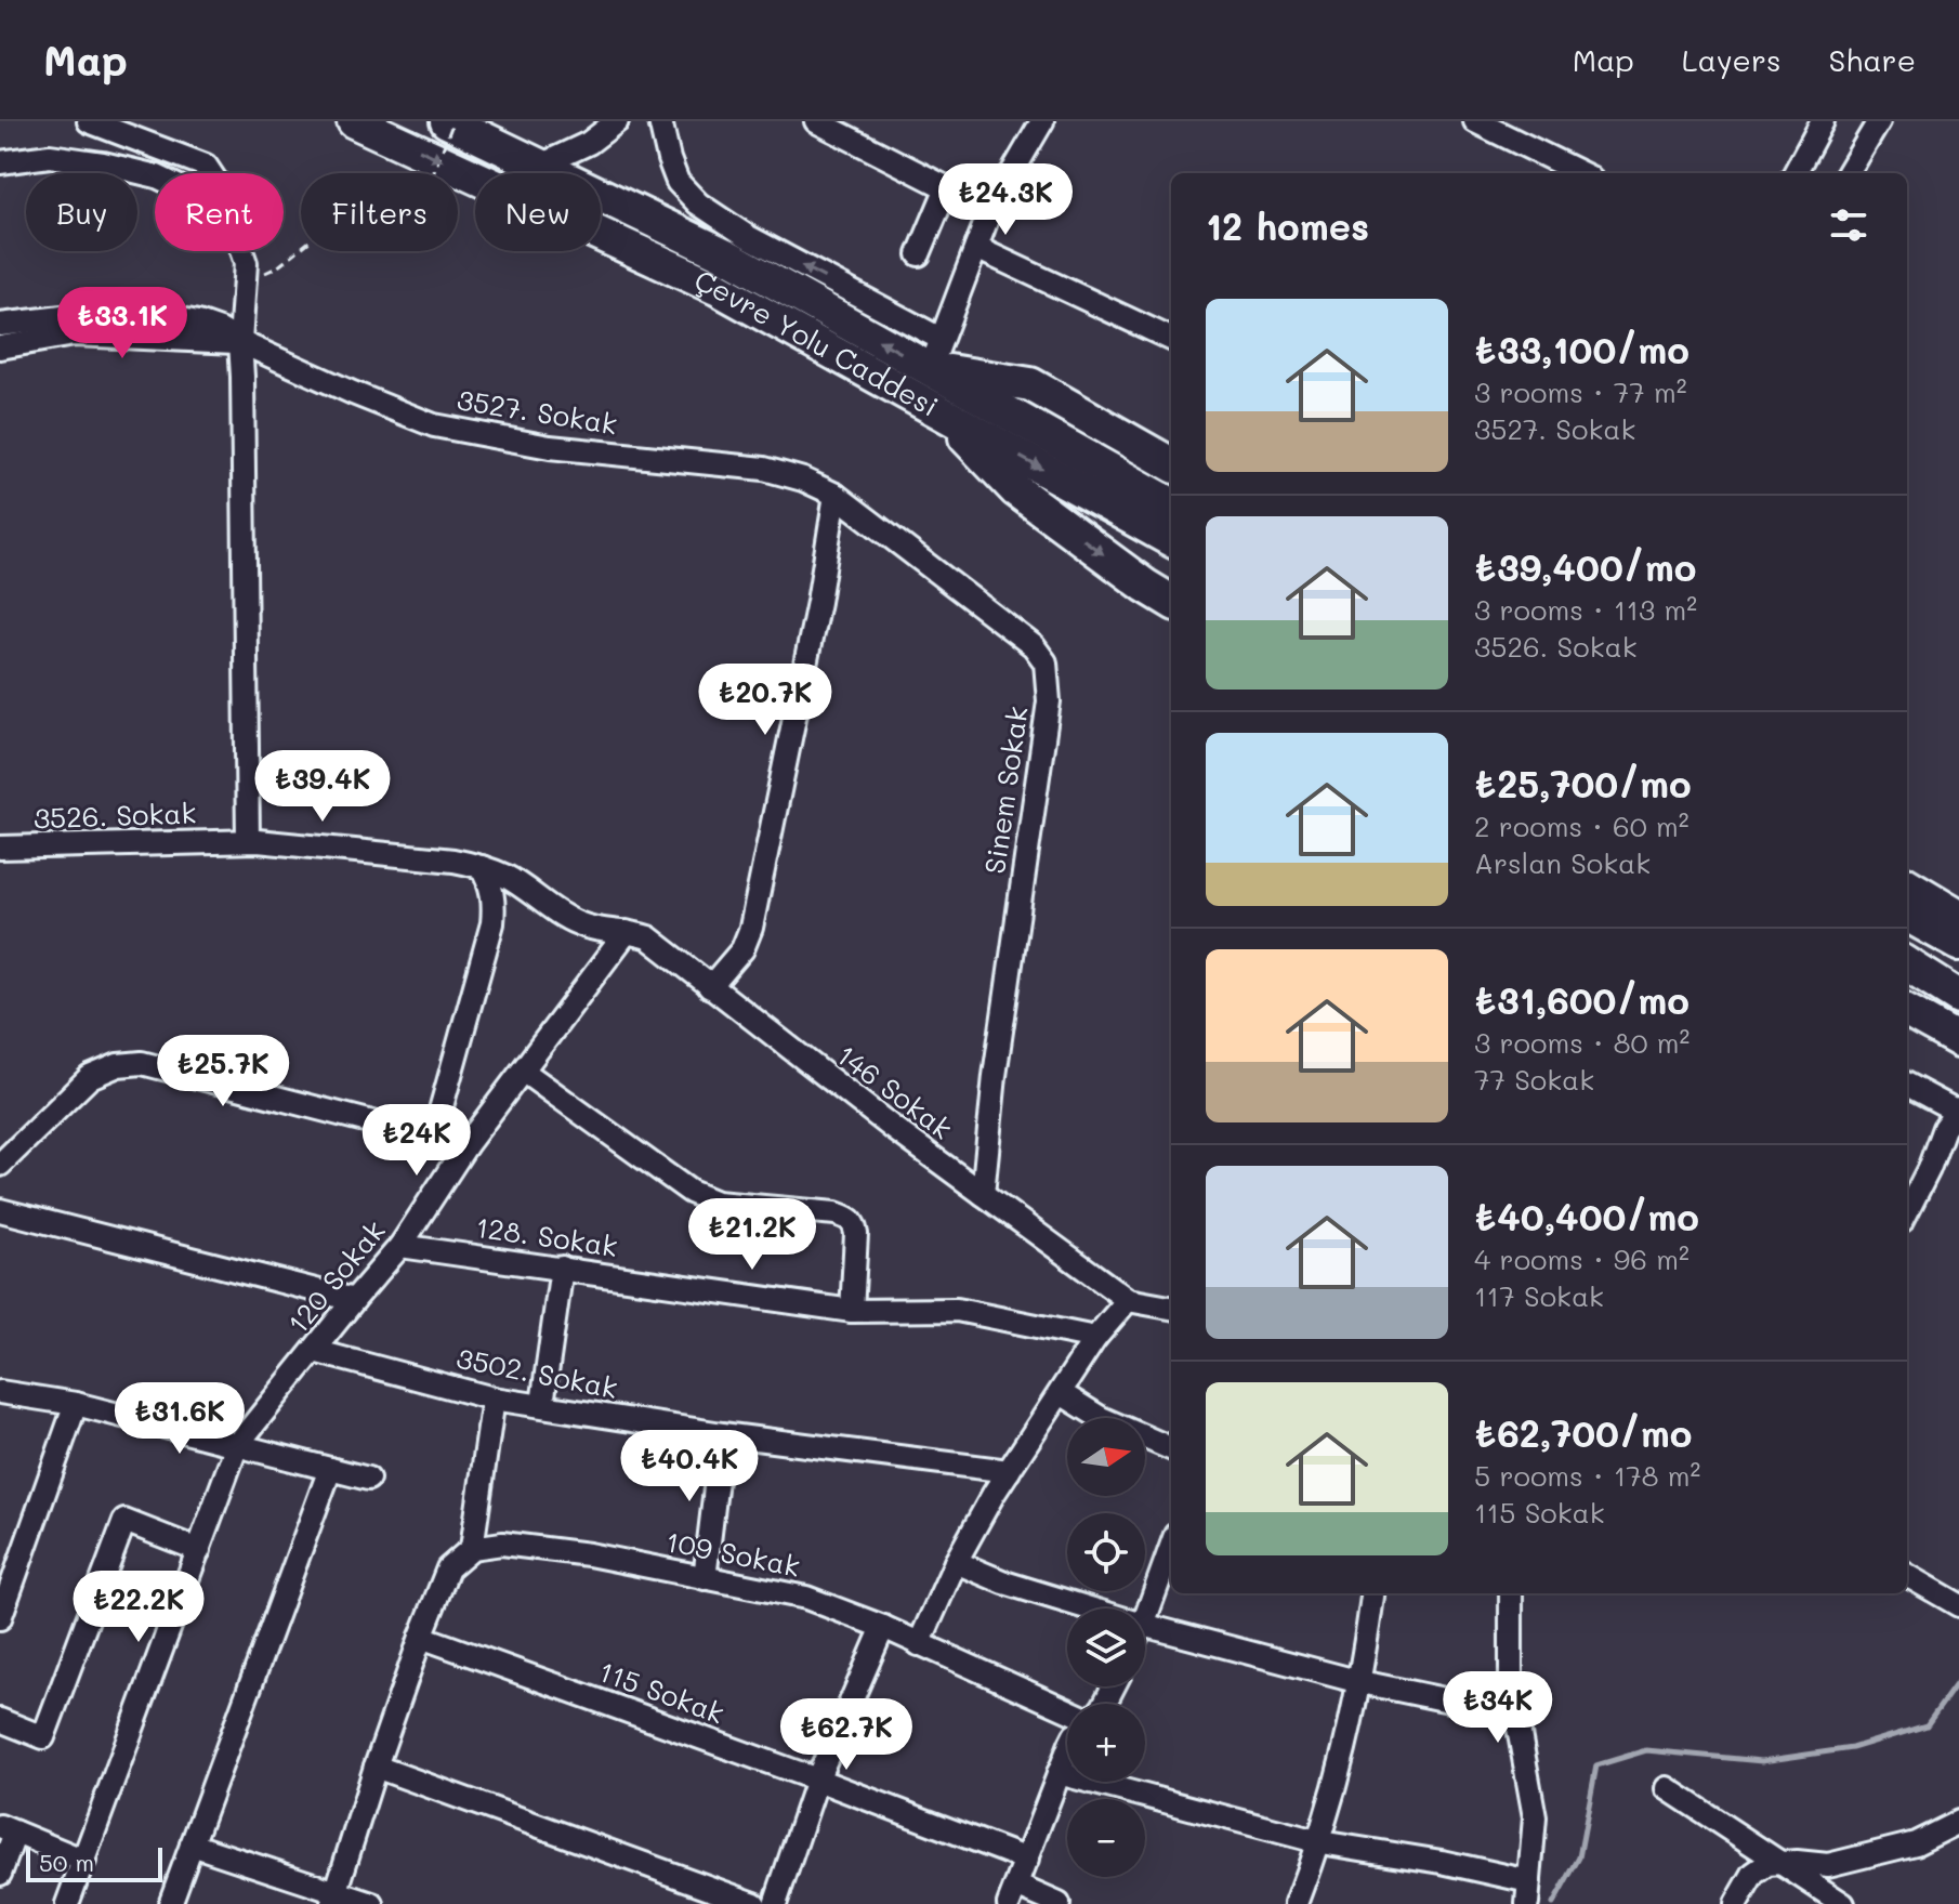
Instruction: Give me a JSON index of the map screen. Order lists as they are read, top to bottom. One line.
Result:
{"streets":{"highway":["Çevre Yolu Caddesi"],"street":["3527. Sokak","Sinem Sokak","3526. Sokak","146 Sokak","128. Sokak","120 Sokak","3502. Sokak","109 Sokak","115 Sokak"]},"crossings":[["3527. Sokak","Sinem Sokak"],["Sinem Sokak","146 Sokak"],["3526. Sokak","146 Sokak"],["3526. Sokak","120 Sokak"],["146 Sokak","120 Sokak"],["128. Sokak","120 Sokak"],["120 Sokak","3502. Sokak"]],"scale_bar":"50 m","north":"right","page":{"header":"Map","nav":["Map","Layers","Share"],"price":["₺24.3K","₺33.1K","₺20.7K","₺39.4K","₺25.7K","₺24K","₺21.2K","₺31.6K","₺40.4K","₺22.2K","₺34K","₺62.7K"],"chip":["Buy","Rent","Filters","New"],"heading":"12 homes","list":[{"name":"₺33,100/mo","note":"3 rooms · 77 m² · 3527. Sokak"},{"name":"₺39,400/mo","note":"3 rooms · 113 m² · 3526. Sokak"},{"name":"₺25,700/mo","note":"2 rooms · 60 m² · Arslan Sokak"},{"name":"₺31,600/mo","note":"3 rooms · 80 m² · 77 Sokak"},{"name":"₺40,400/mo","note":"4 rooms · 96 m² · 117 Sokak"},{"name":"₺62,700/mo","note":"5 rooms · 178 m² · 115 Sokak"}],"map_buttons":["+","−"],"scale":"50 m"}}
